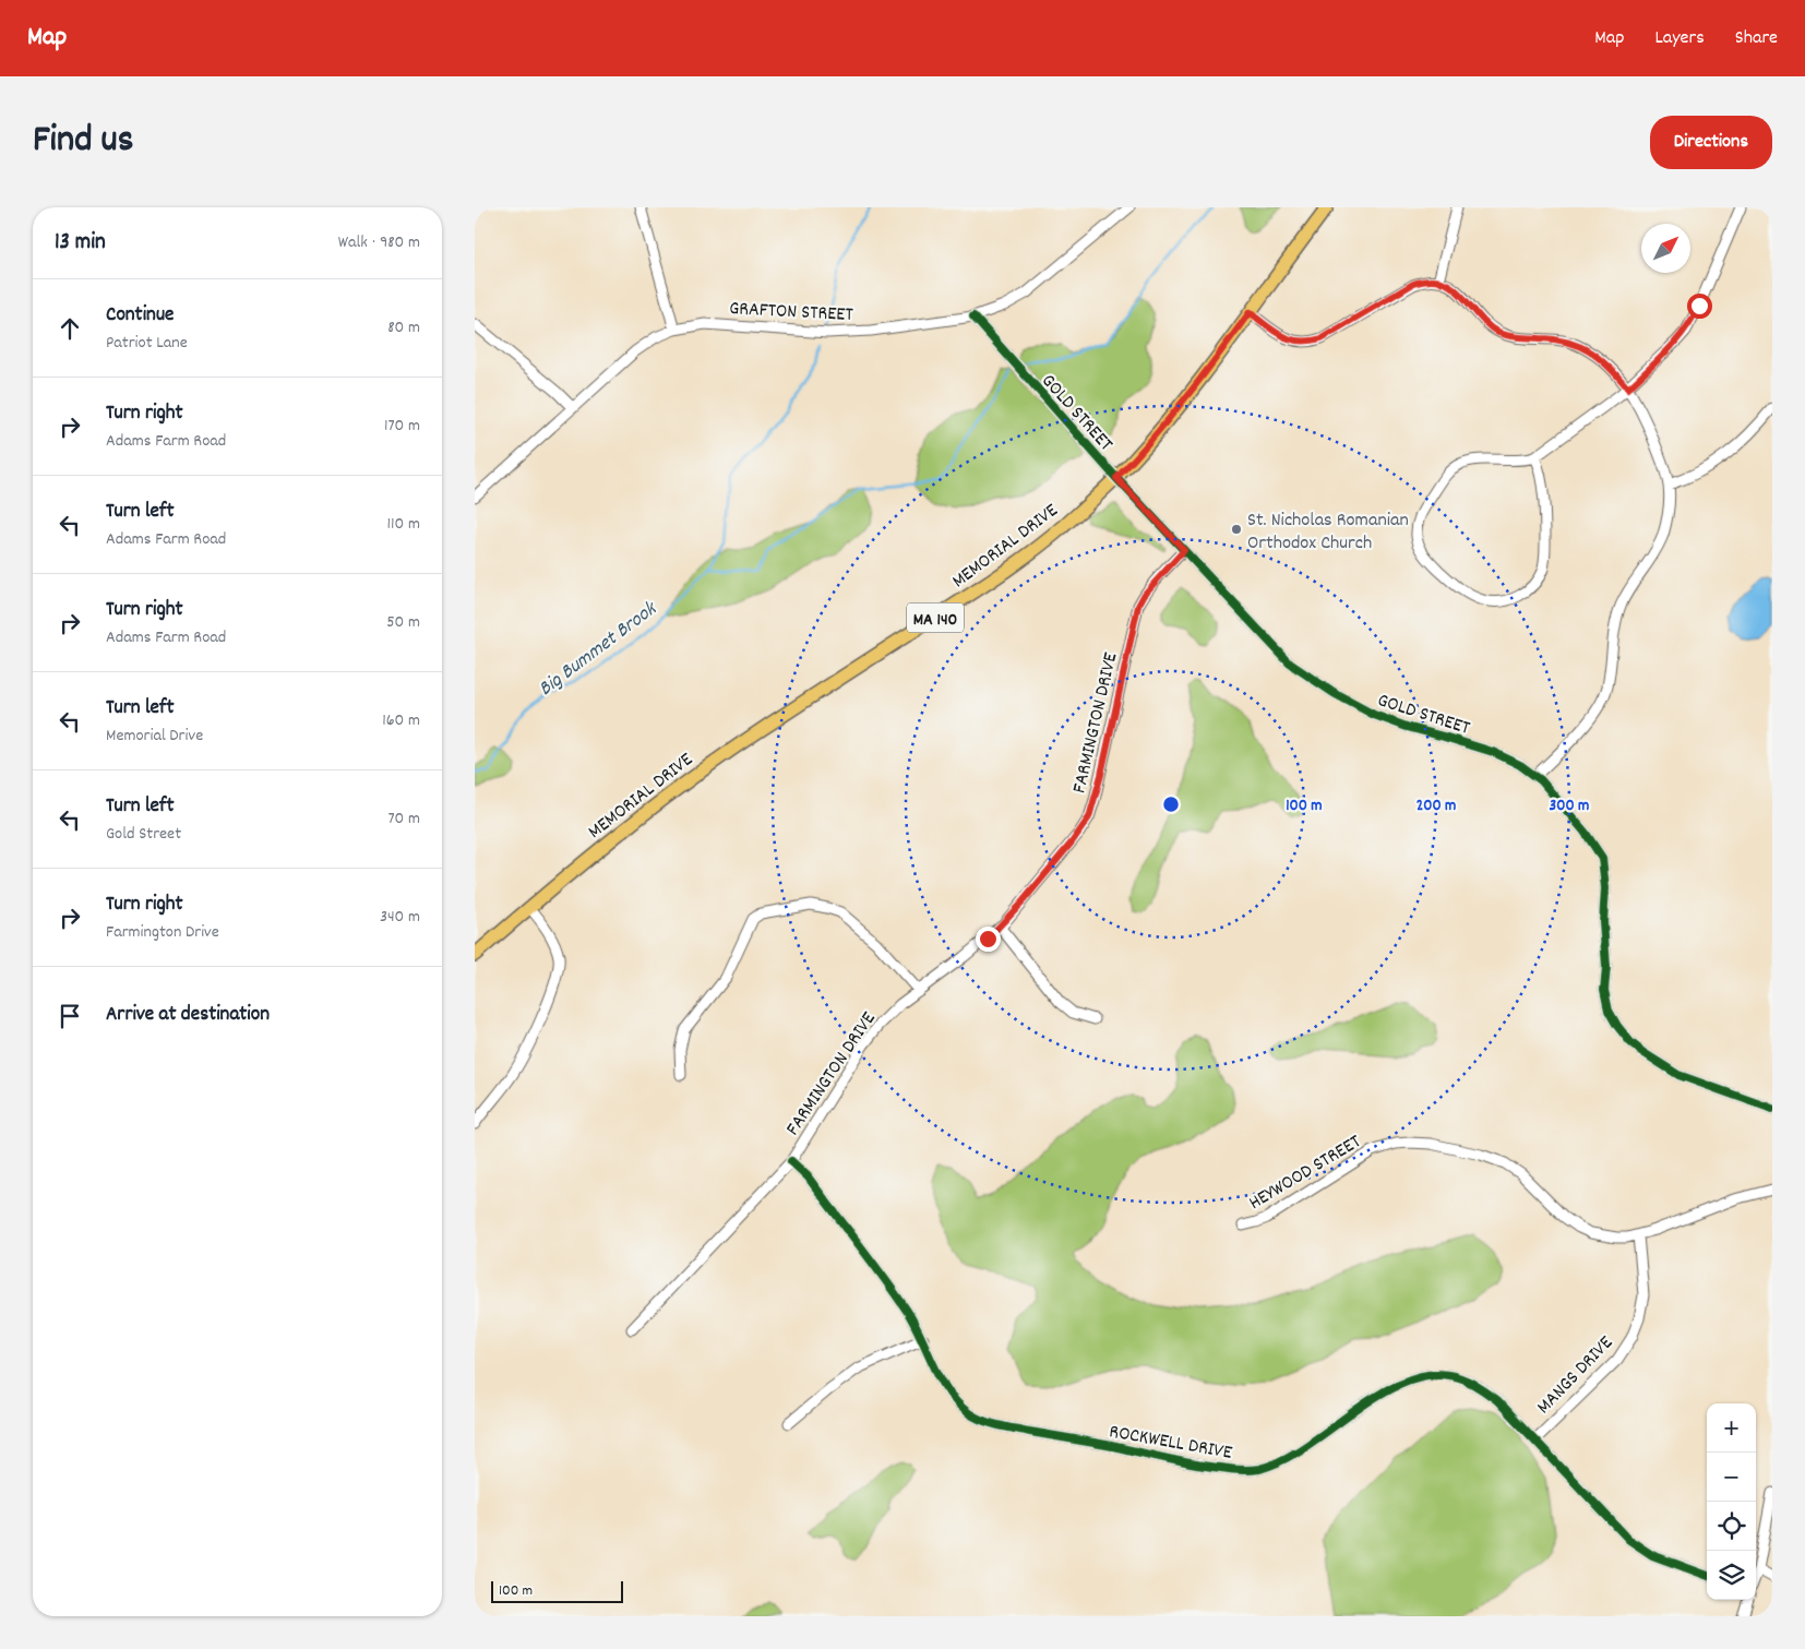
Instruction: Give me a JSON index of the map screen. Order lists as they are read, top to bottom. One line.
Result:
{"streets":{"main road":["MEMORIAL DRIVE","MA 140"],"street":["GRAFTON STREET","GOLD STREET","FARMINGTON DRIVE","HEYWOOD STREET","MANGS DRIVE","ROCKWELL DRIVE"]},"crossings":[["GRAFTON STREET","GOLD STREET"],["GOLD STREET","MEMORIAL DRIVE"],["GOLD STREET","FARMINGTON DRIVE"],["FARMINGTON DRIVE","ROCKWELL DRIVE"],["HEYWOOD STREET","MANGS DRIVE"],["MANGS DRIVE","ROCKWELL DRIVE"]],"water":["Big Bummet Brook"],"places":["St. Nicholas Romanian Orthodox Church"],"scale_bar":"100 m","north":"top right","page":{"header":"Map","nav":["Map","Layers","Share"],"title":"Find us","buttons":"Directions","heading":["13 min","Walk · 980 m"],"list":[["Continue","Patriot Lane","80 m"],["Turn right","Adams Farm Road","170 m"],["Turn left","Adams Farm Road","110 m"],["Turn right","Adams Farm Road","50 m"],["Turn left","Memorial Drive","160 m"],["Turn left","Gold Street","70 m"],["Turn right","Farmington Drive","340 m"],"Arrive at destination"],"map_buttons":["+","−"],"scale":"100 m"},"rings":["100 m","200 m","300 m"]}
